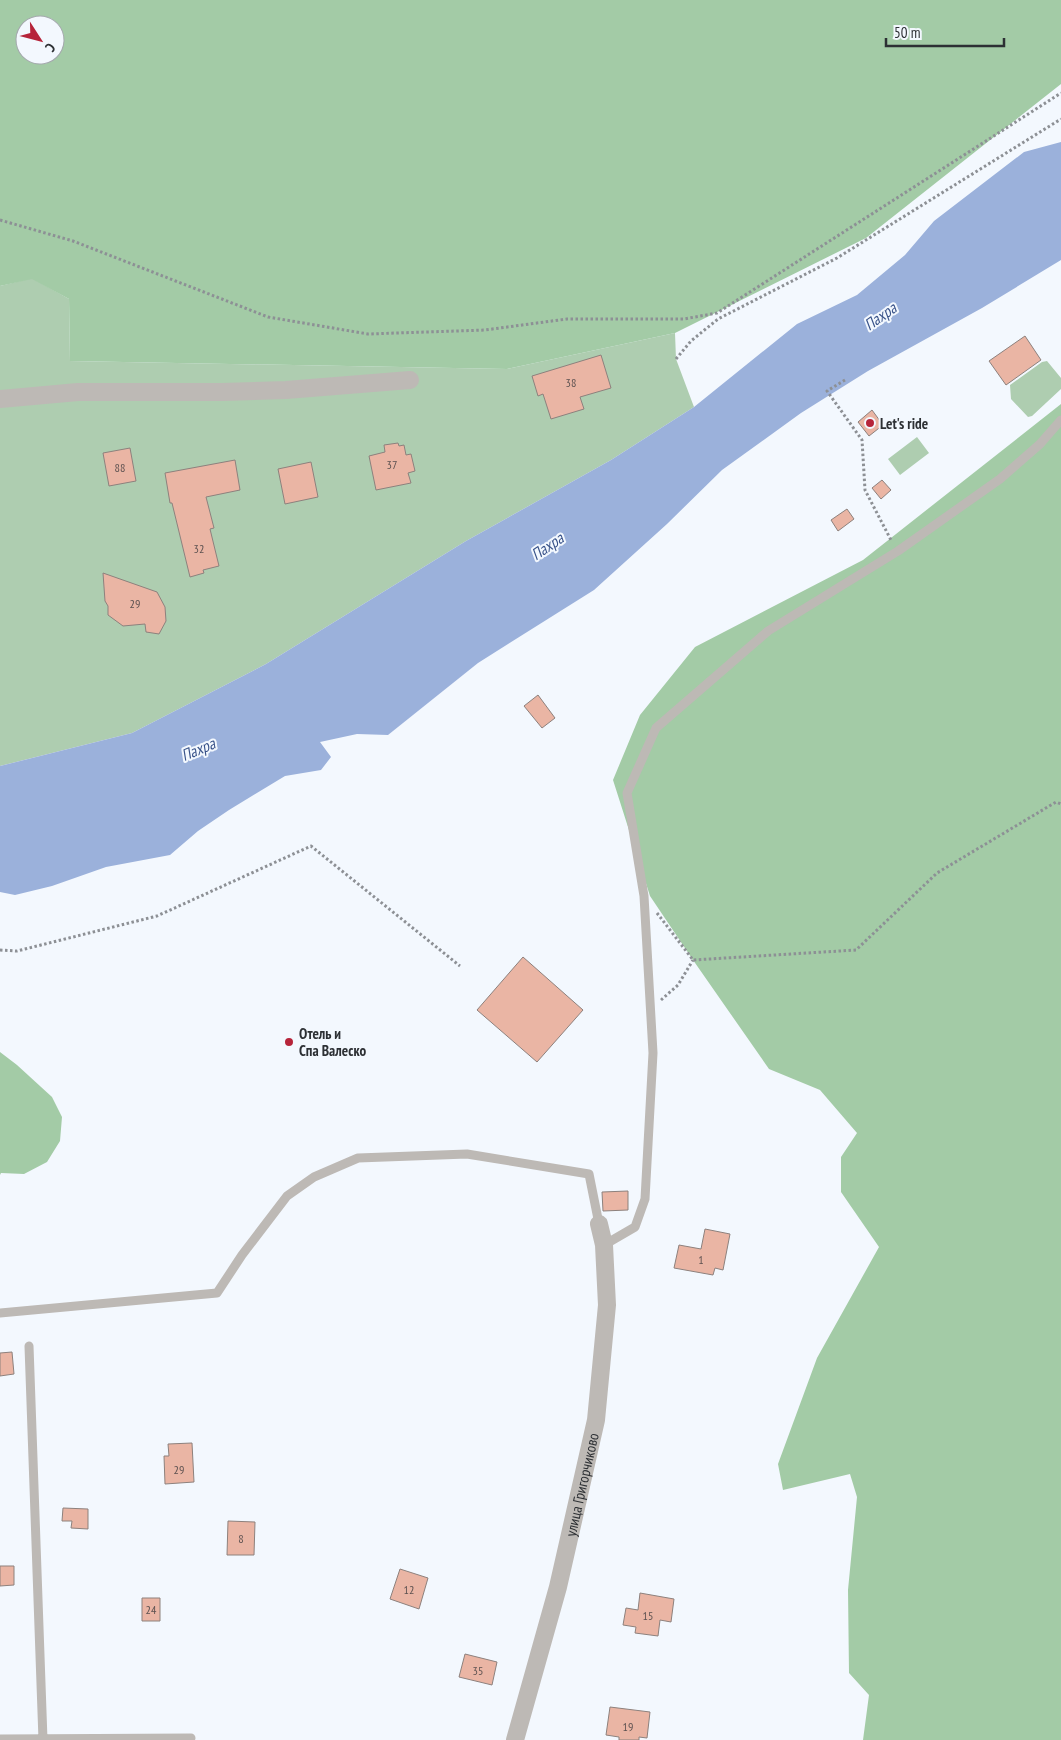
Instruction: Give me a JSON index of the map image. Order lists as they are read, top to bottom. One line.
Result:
{"streets":{"street":["улица Григорчиково"]},"water":["Пахра"],"places":["Let's ride","Отель и Спа Валеско"],"house_numbers":["38","37","88","32","29","1","29","8","12","24","15","35","19"],"scale_bar":"50 m","north":"bottom right"}
